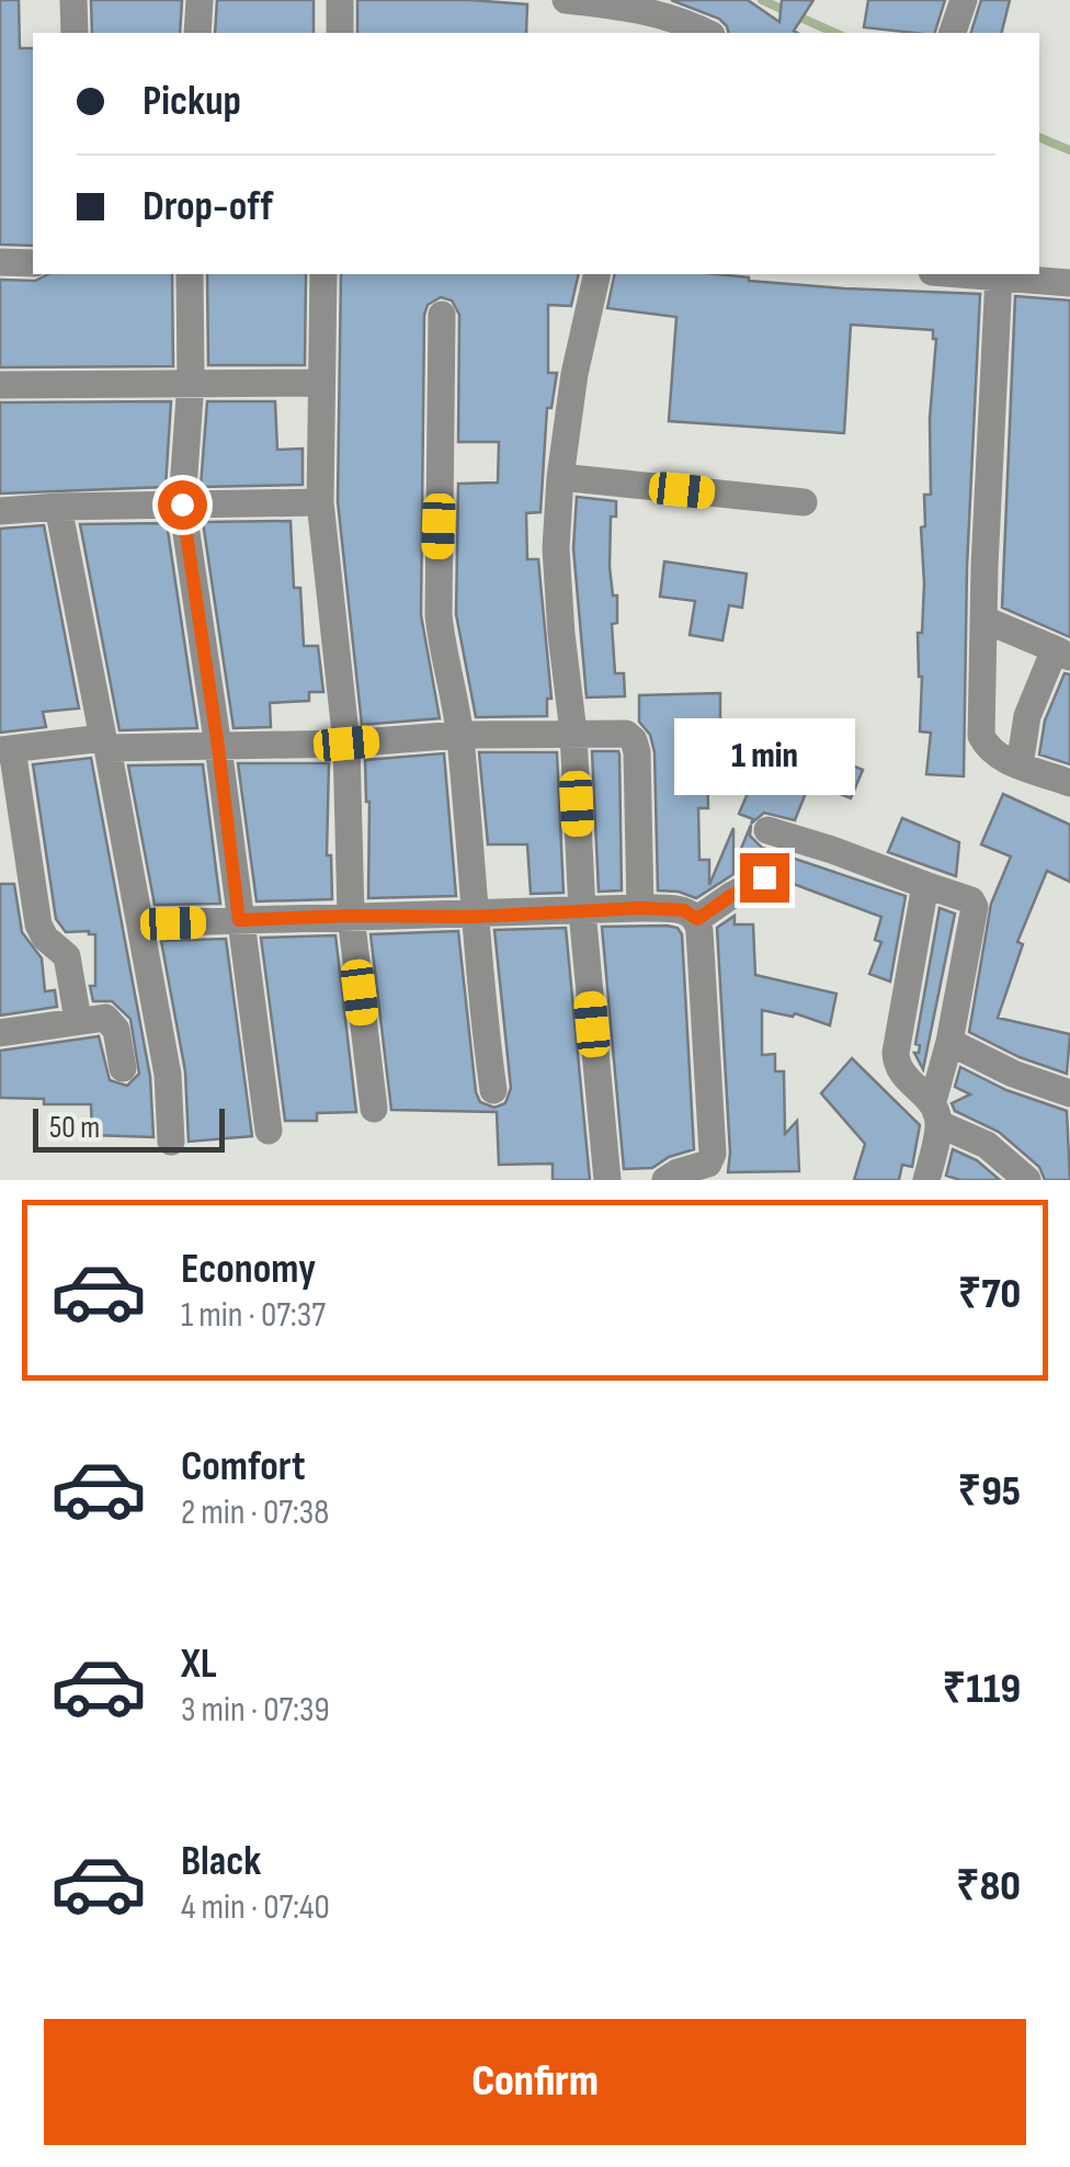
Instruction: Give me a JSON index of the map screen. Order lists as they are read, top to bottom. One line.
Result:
{"scale_bar":"50 m","page":{"banner":["Pickup","Drop-off"],"bubble":"1 min","scale":"50 m","list":[{"name":"Economy","note":"1 min · 07:37","value":"₹70"},{"name":"Comfort","note":"2 min · 07:38","value":"₹95"},{"name":"XL","note":"3 min · 07:39","value":"₹119"},{"name":"Black","note":"4 min · 07:40","value":"₹80"}],"buttons":"Confirm"}}
